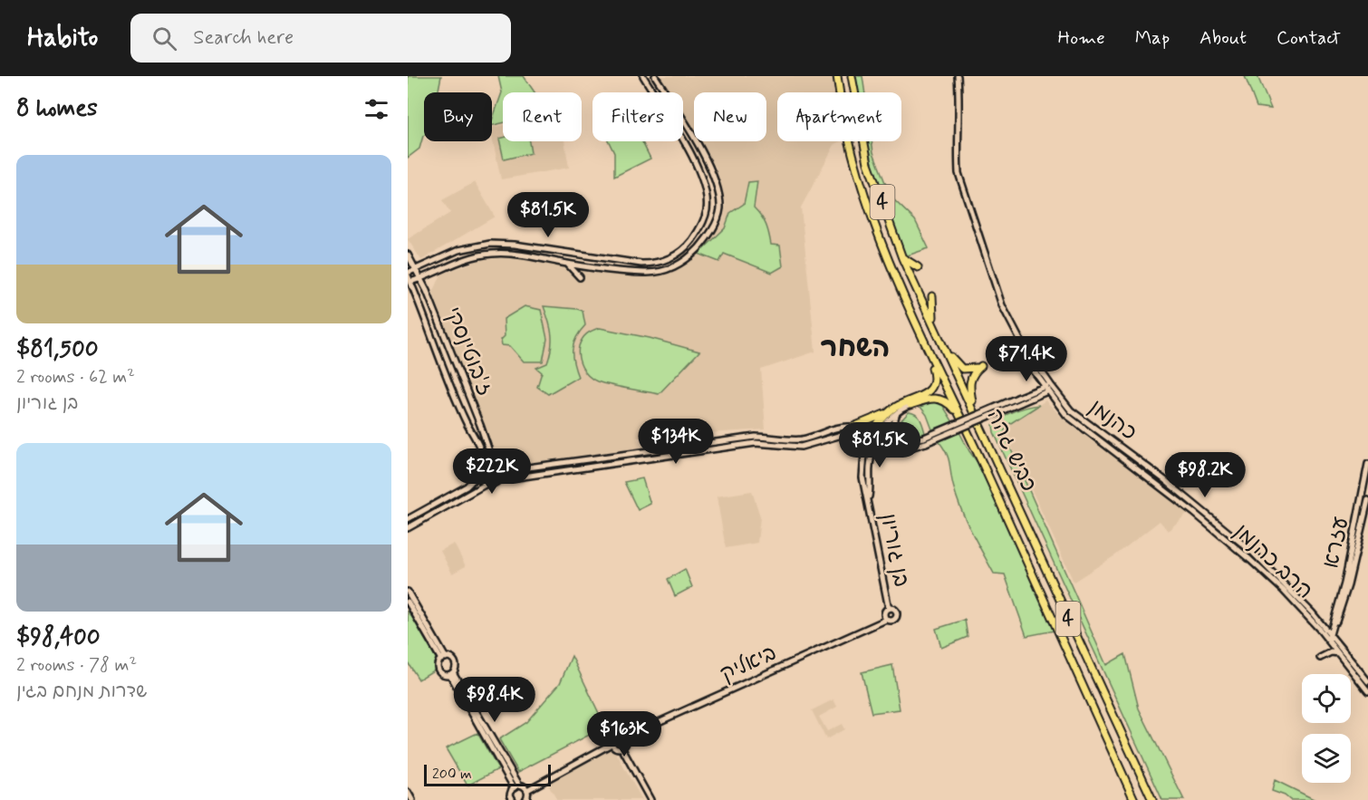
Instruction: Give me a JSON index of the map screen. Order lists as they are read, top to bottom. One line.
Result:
{"streets":{"highway":["4","כביש גהה"],"street":["ז'בוטינסקי","כהנמן","עזרא","בן גוריון","הרב כהנמן","ביאליק"]},"crossings":[["כהנמן","עזרא"],["כהנמן","הרב כהנמן"],["עזרא","הרב כהנמן"],["בן גוריון","ביאליק"]],"districts":["השחר"],"scale_bar":"200 m","page":{"header":"Habito","search":"Search here","nav":["Home","Map","About","Contact"],"heading":"8 homes","chip":["Buy","Rent","Filters","New","Apartment"],"list":[{"name":"$81,500","note":"2 rooms · 62 m² · בן גוריון"},{"name":"$98,400","note":"2 rooms · 78 m² · שדרות מנחם בגין"}],"price":["$81.5K","$71.4K","$134K","$81.5K","$222K","$98.2K","$98.4K","$163K"],"scale":"200 m"}}
